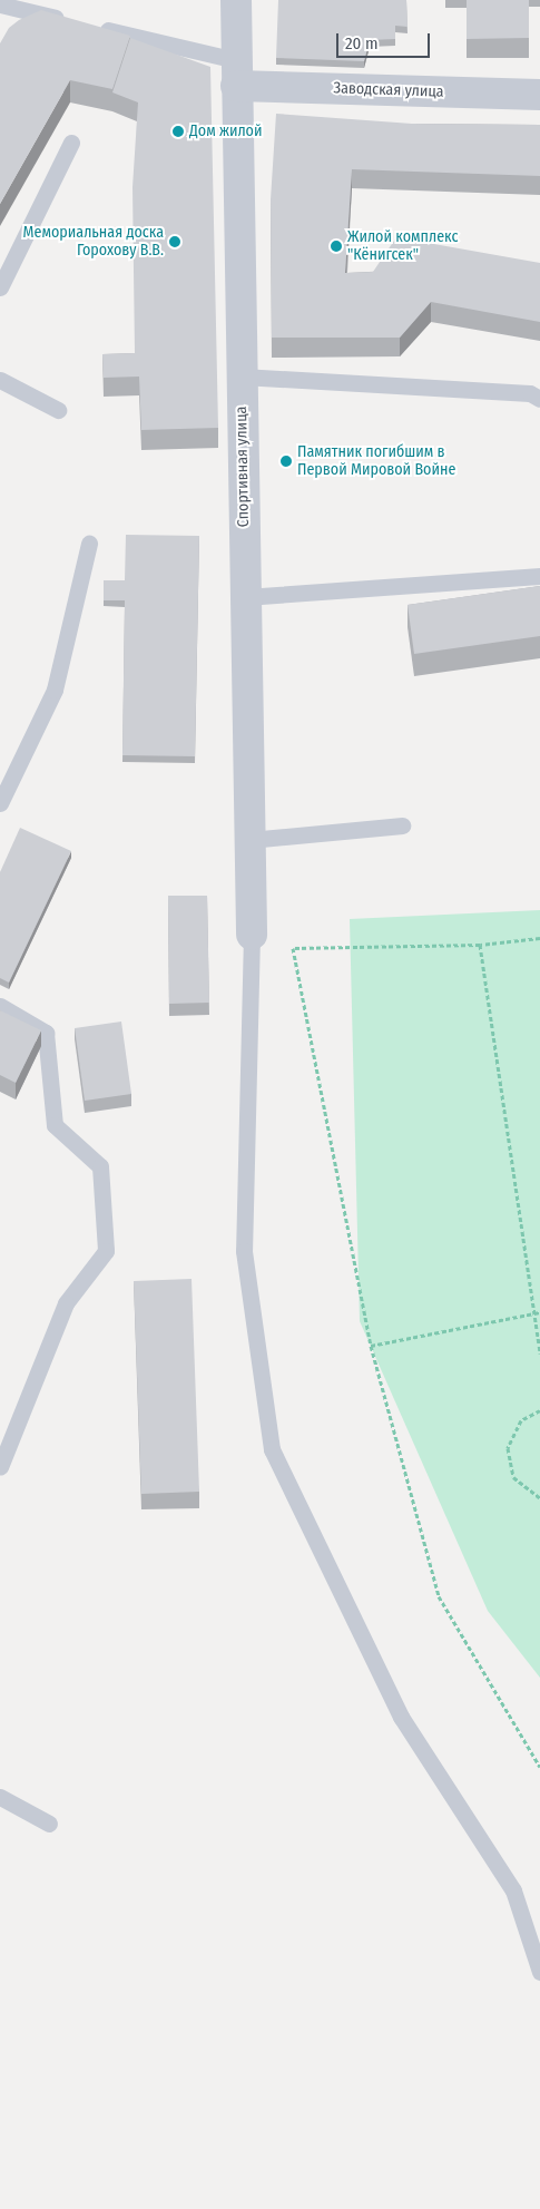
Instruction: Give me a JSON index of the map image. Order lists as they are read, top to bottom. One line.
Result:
{"streets":{"street":["Заводская улица","Спортивная улица"]},"crossings":[["Заводская улица","Спортивная улица"]],"places":["Дом жилой","Мемориальная доска Горохову В.В.","Жилой комплекс \"Кёнигсек\"","Памятник погибшим в Первой Мировой Войне"],"scale_bar":"20 m"}
